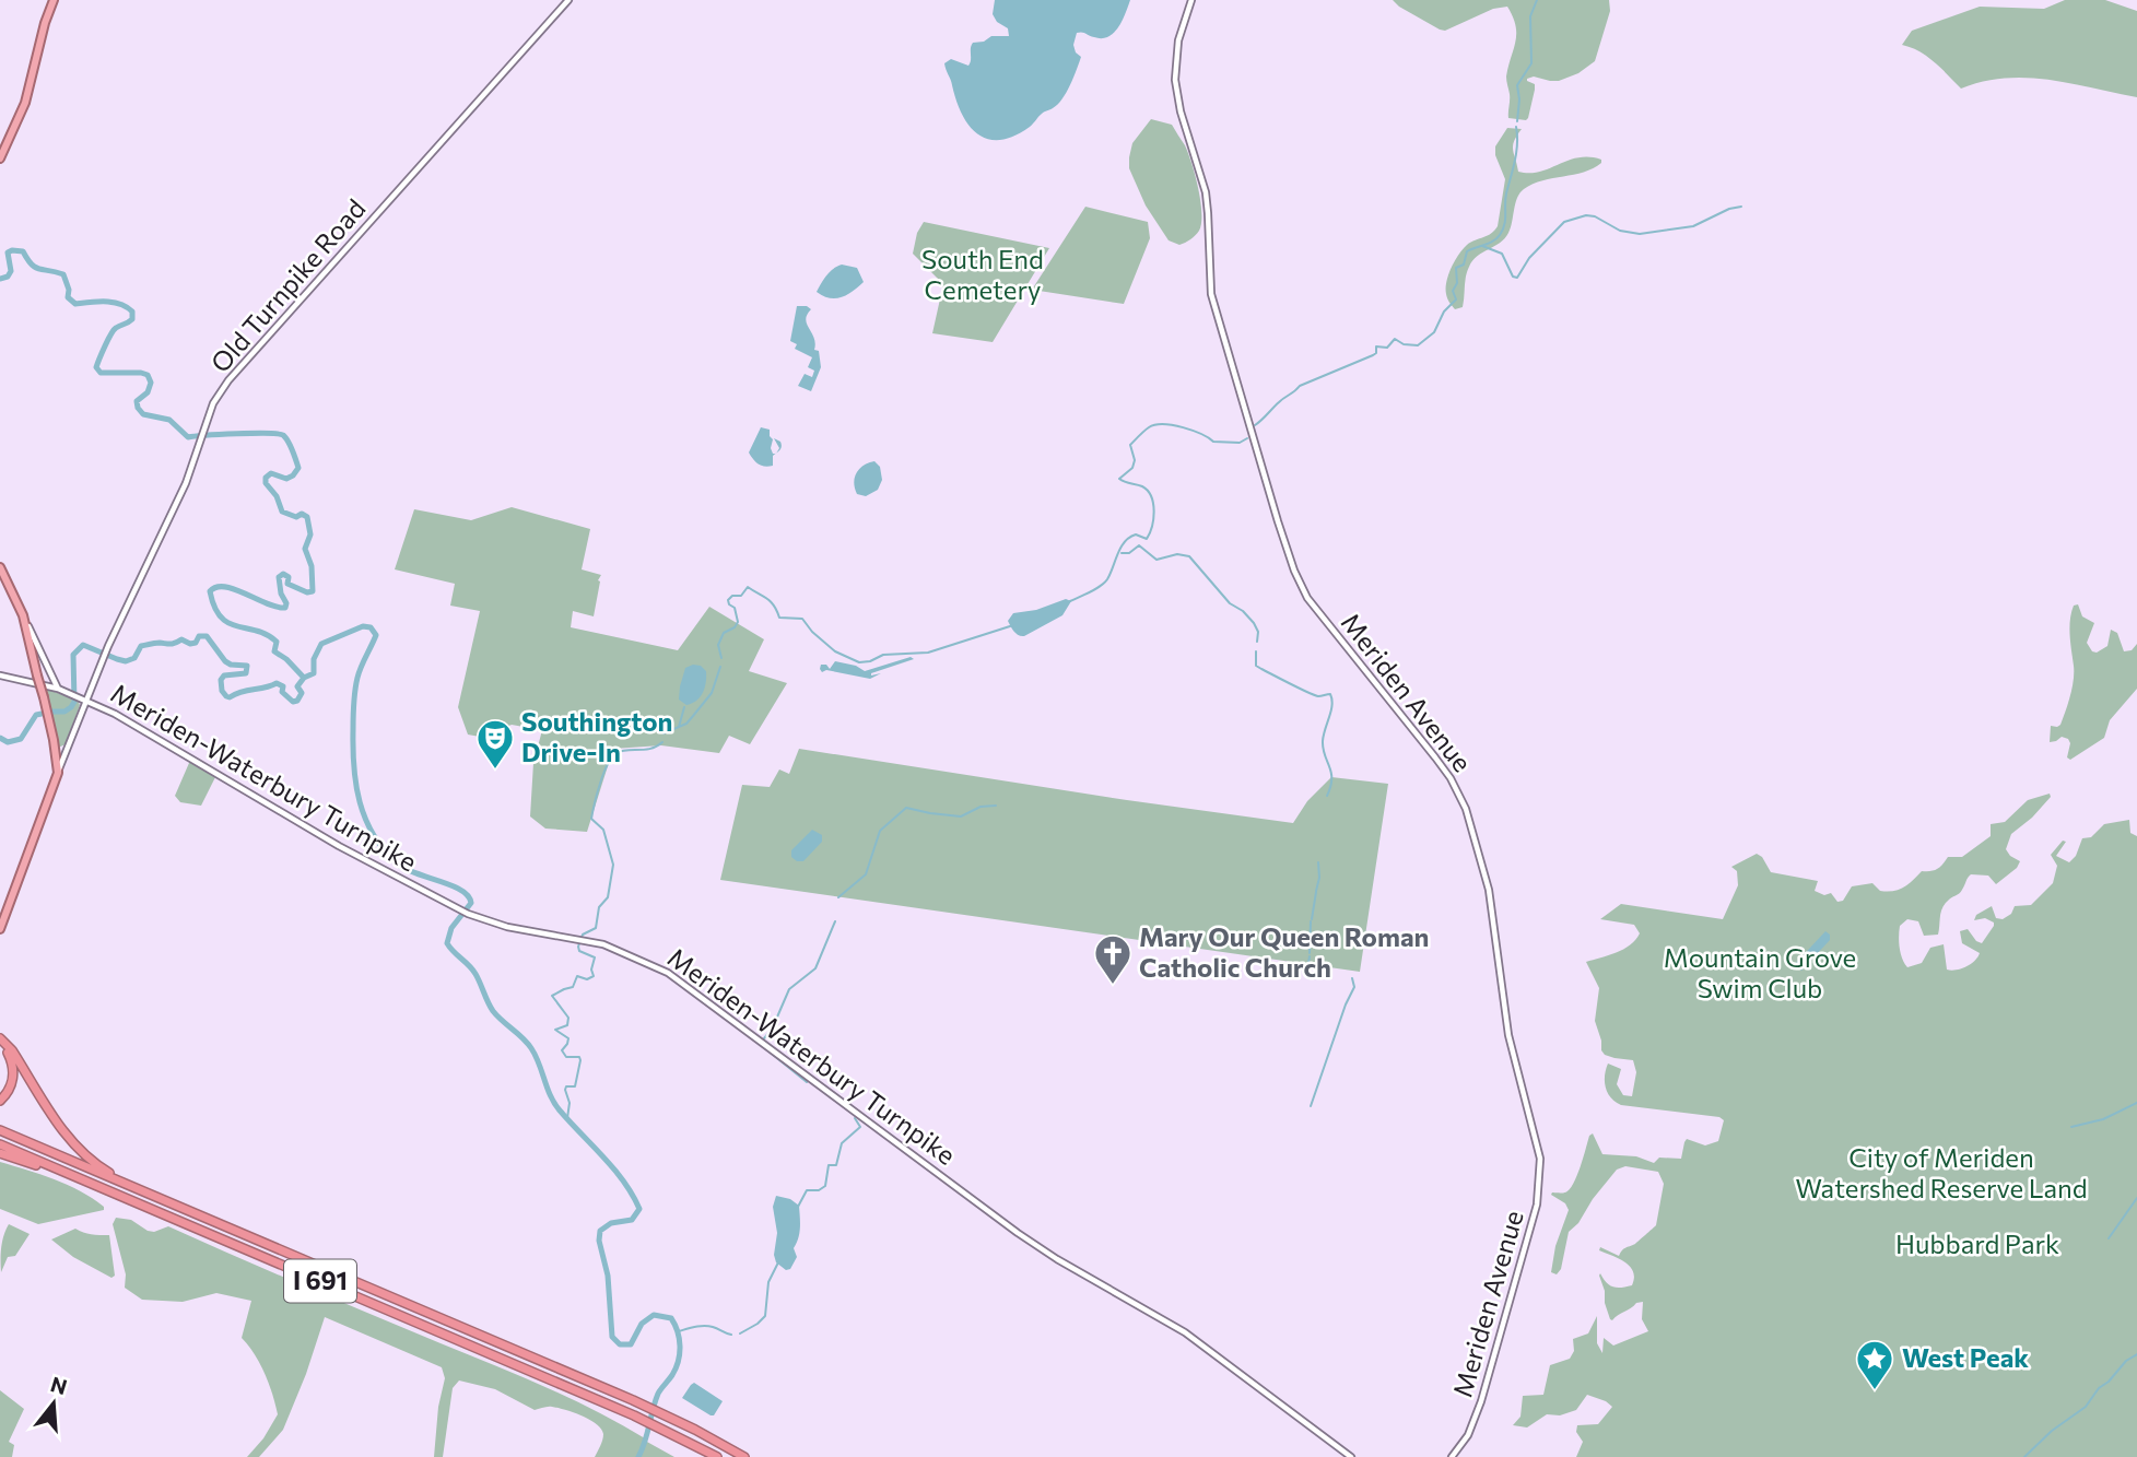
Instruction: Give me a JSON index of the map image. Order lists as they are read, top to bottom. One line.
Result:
{"streets":{"highway":["I 691"],"main road":["Old Turnpike Road","Meriden Avenue","Meriden-Waterbury Turnpike"]},"crossings":[["Old Turnpike Road","Meriden-Waterbury Turnpike"]],"parks":["South End Cemetery","Mountain Grove Swim Club","City of Meriden Watershed Reserve Land","Hubbard Park"],"places":{"theatre":["Southington Drive-In"],"church":["Mary Our Queen Roman Catholic Church"],"place":["West Peak"]},"north":"top"}
